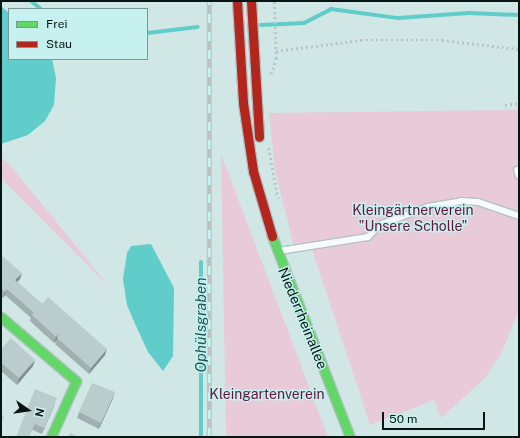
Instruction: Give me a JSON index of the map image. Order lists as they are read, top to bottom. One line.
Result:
{"streets":{"main road":["Niederrheinallee"]},"water":["Ophülsgraben"],"parks":["Kleingärtnerverein \"Unsere Scholle\"","Kleingartenverein"],"legend":["Frei","Stau"],"scale_bar":"50 m","north":"right"}
